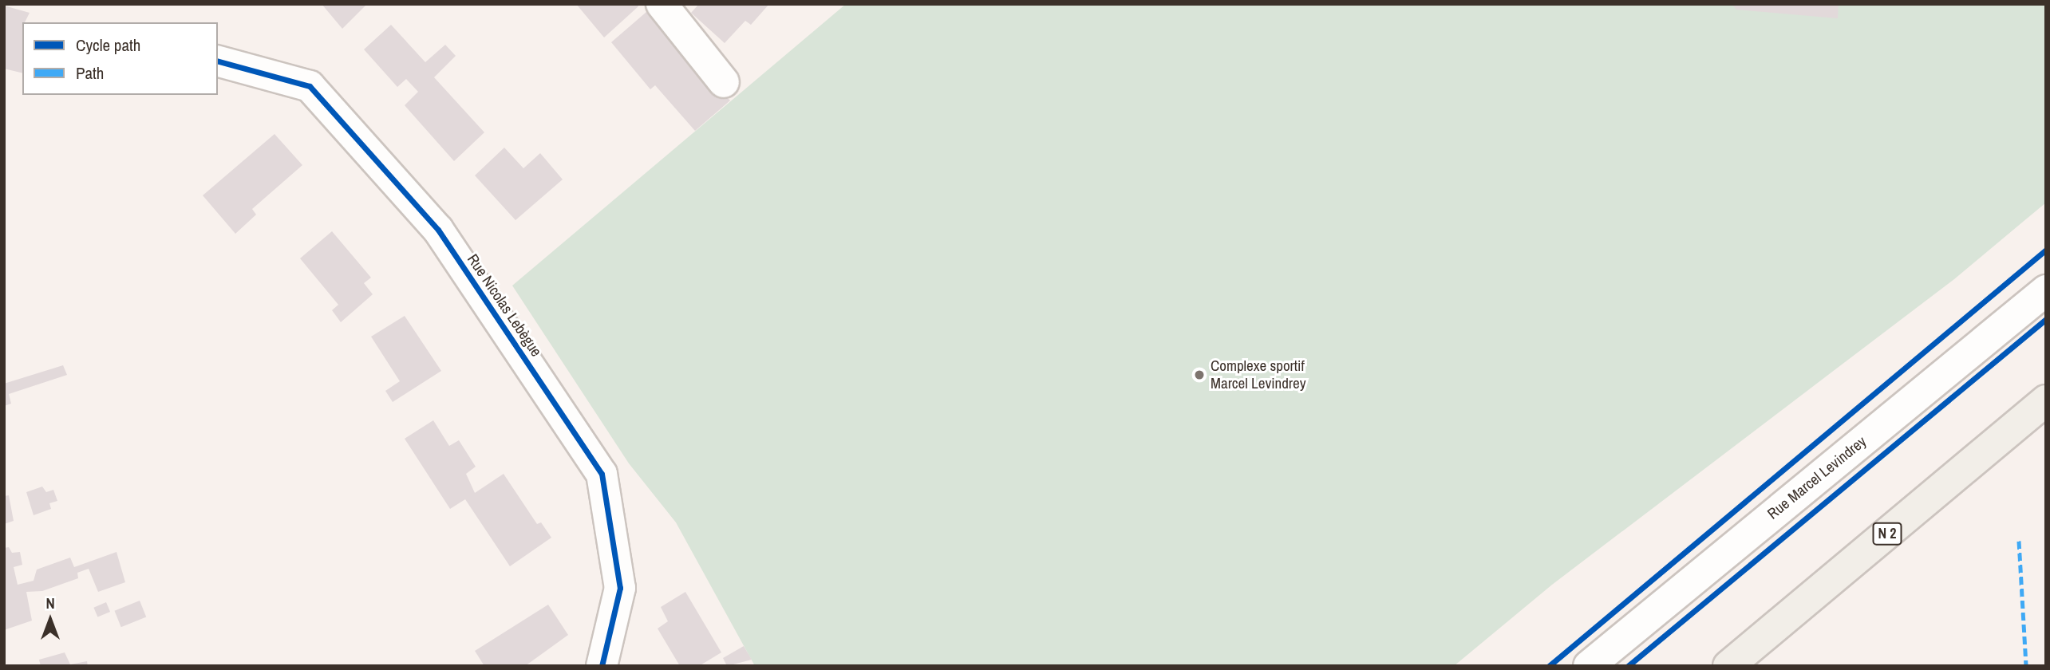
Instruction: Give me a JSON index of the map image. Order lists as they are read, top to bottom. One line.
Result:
{"streets":{"main road":["N 2"],"street":["Rue Nicolas Lebègue","Rue Marcel Levindrey"]},"places":["Complexe sportif Marcel Levindrey"],"legend":["Cycle path","Path"],"north":"top"}
